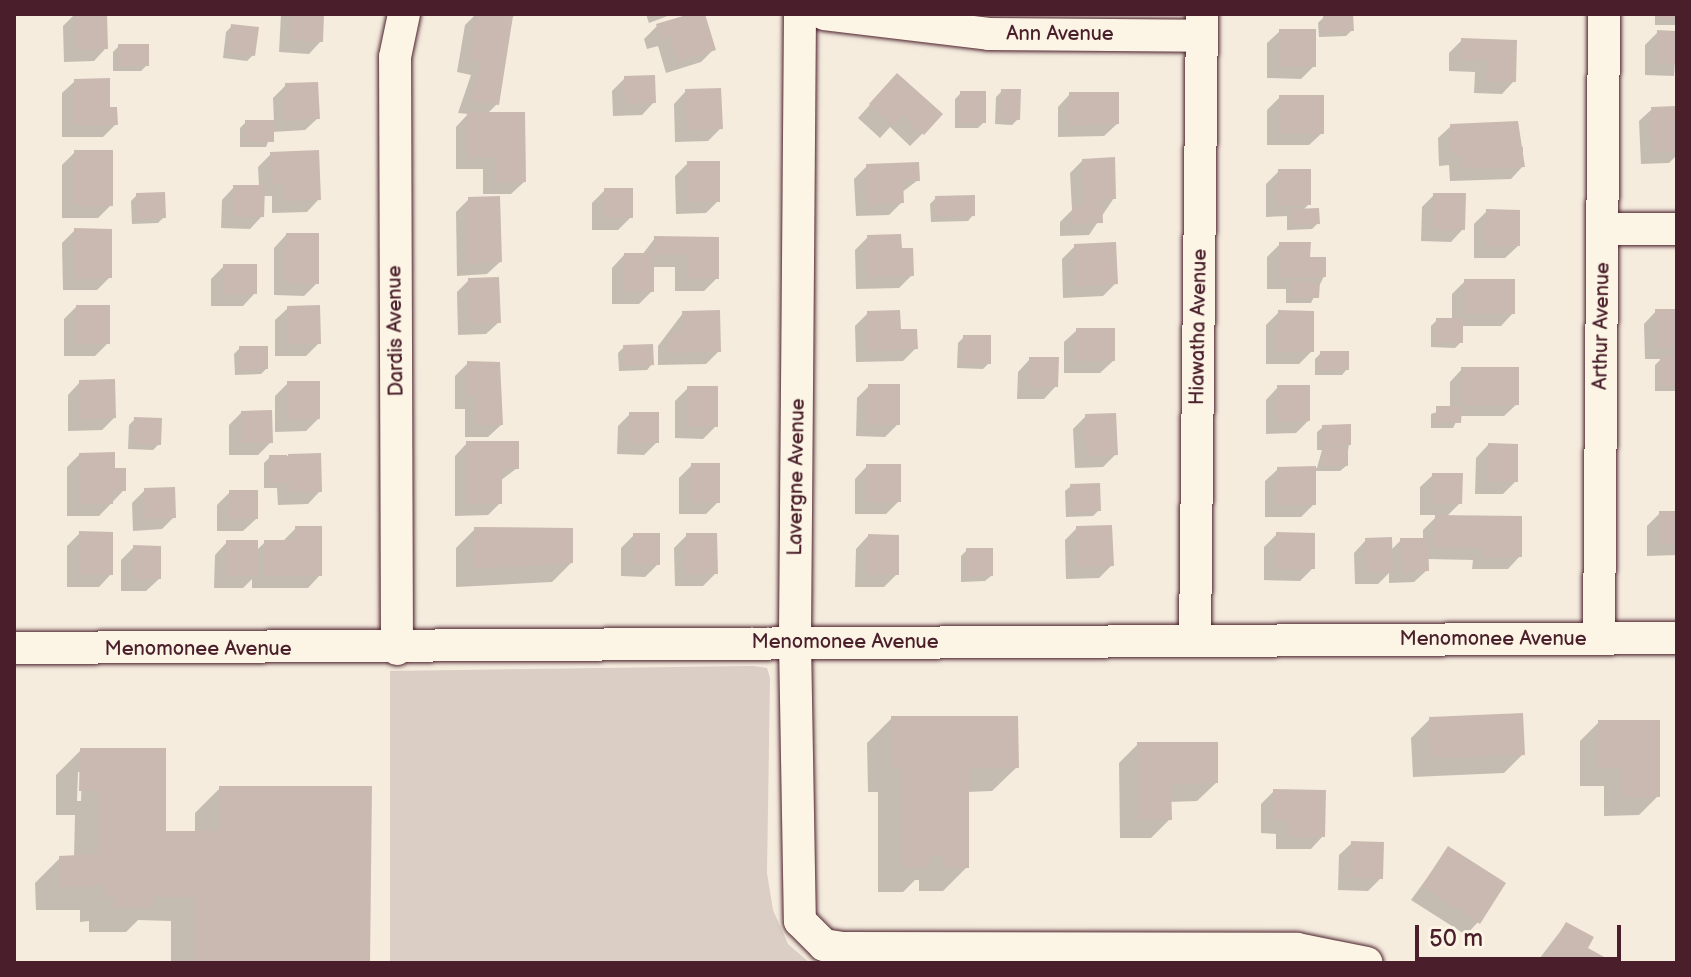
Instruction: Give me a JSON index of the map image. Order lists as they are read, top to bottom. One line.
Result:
{"streets":{"street":["Ann Avenue","Arthur Avenue","Hiawatha Avenue","Dardis Avenue","Lavergne Avenue","Menomonee Avenue"]},"crossings":[["Ann Avenue","Hiawatha Avenue"],["Arthur Avenue","Menomonee Avenue"],["Hiawatha Avenue","Menomonee Avenue"],["Dardis Avenue","Menomonee Avenue"],["Lavergne Avenue","Menomonee Avenue"]],"scale_bar":"50 m"}
